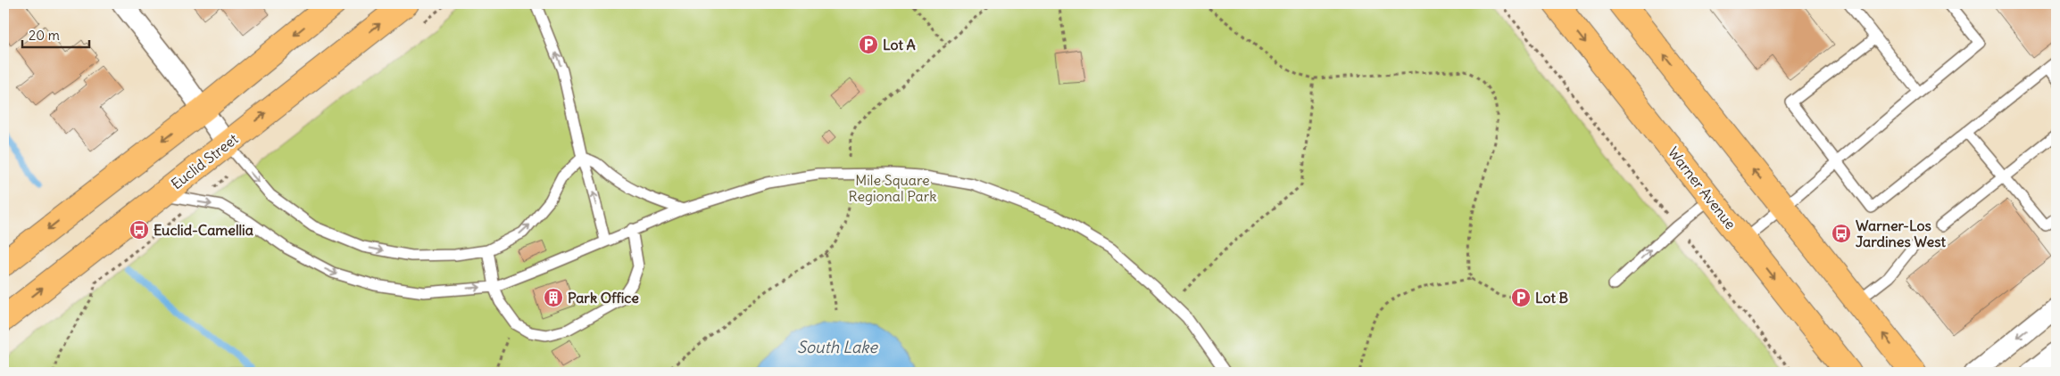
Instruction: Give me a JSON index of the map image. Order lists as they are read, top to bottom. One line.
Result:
{"streets":{"main road":["Euclid Street","Warner Avenue"]},"water":["South Lake"],"parks":["Mile Square Regional Park"],"places":{"parking":["Lot A","Lot B"],"bus stop":["Euclid-Camellia","Warner-Los Jardines West"],"building":["Park Office"]},"scale_bar":"20 m"}
